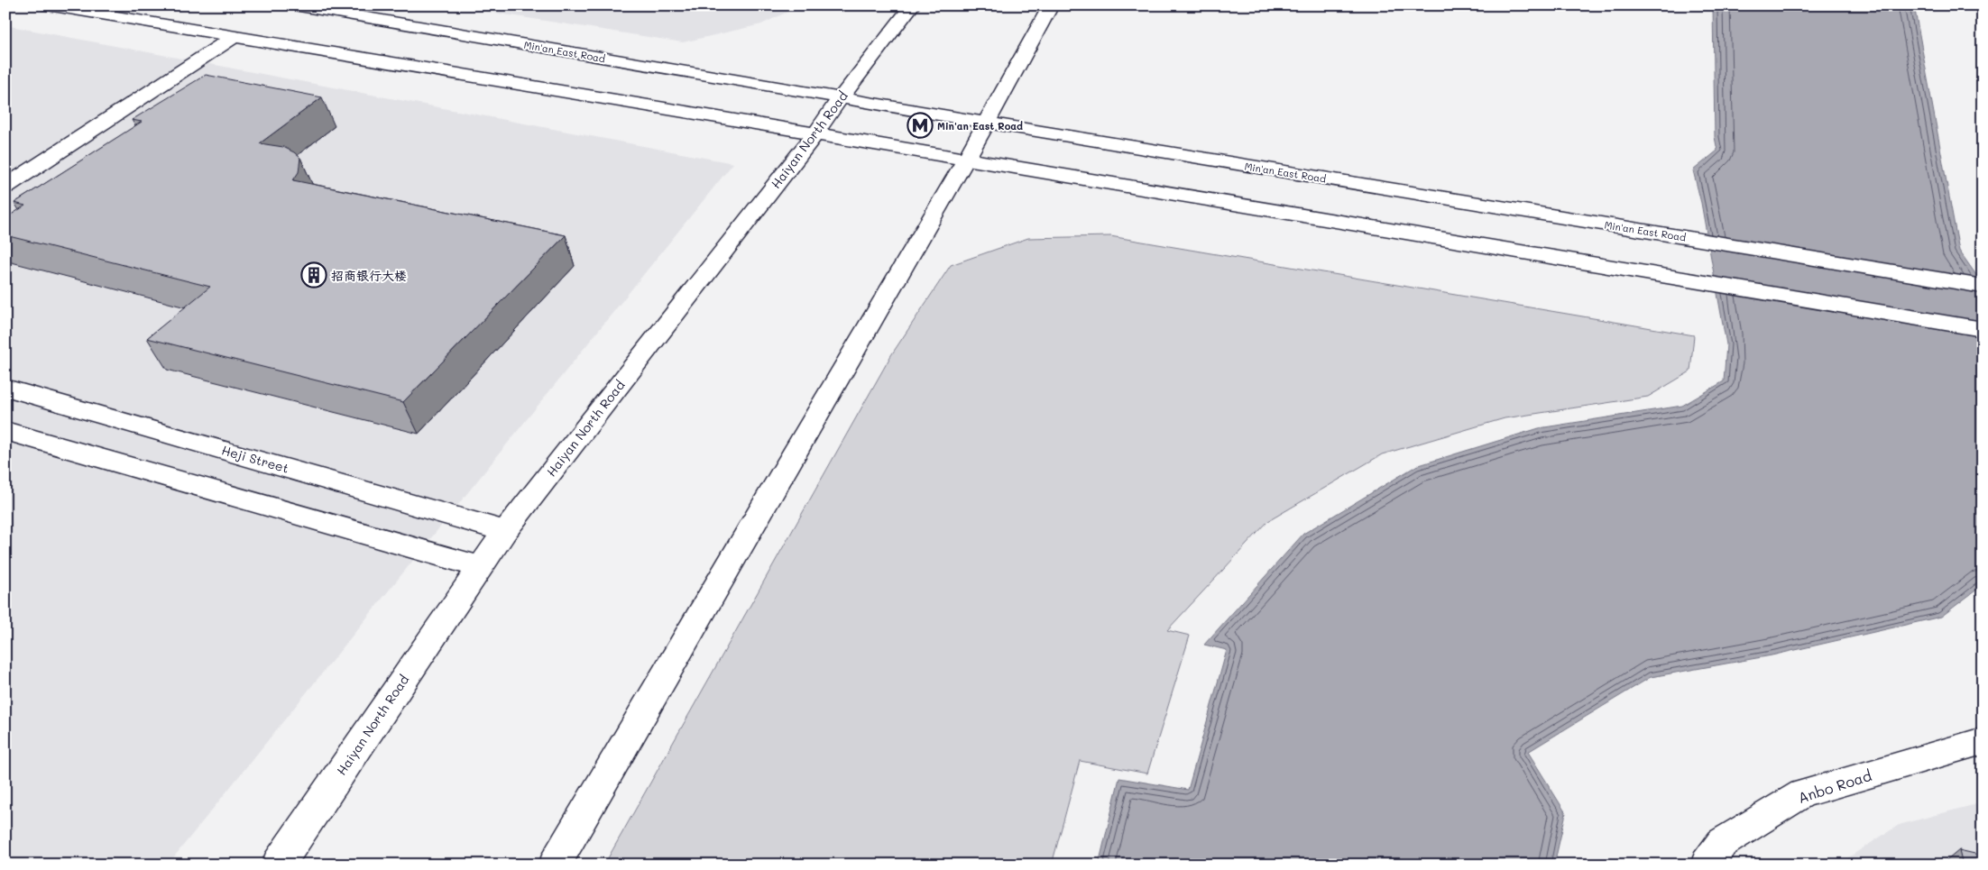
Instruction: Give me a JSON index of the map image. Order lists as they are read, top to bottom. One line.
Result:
{"streets":{"main road":["Min'an East Road","Haiyan North Road","Heji Street","Anbo Road"]},"crossings":[["Min'an East Road","Haiyan North Road"],["Haiyan North Road","Heji Street"]],"places":{"metro station":["Min'an East Road"],"building":["招商银行大楼"]}}
